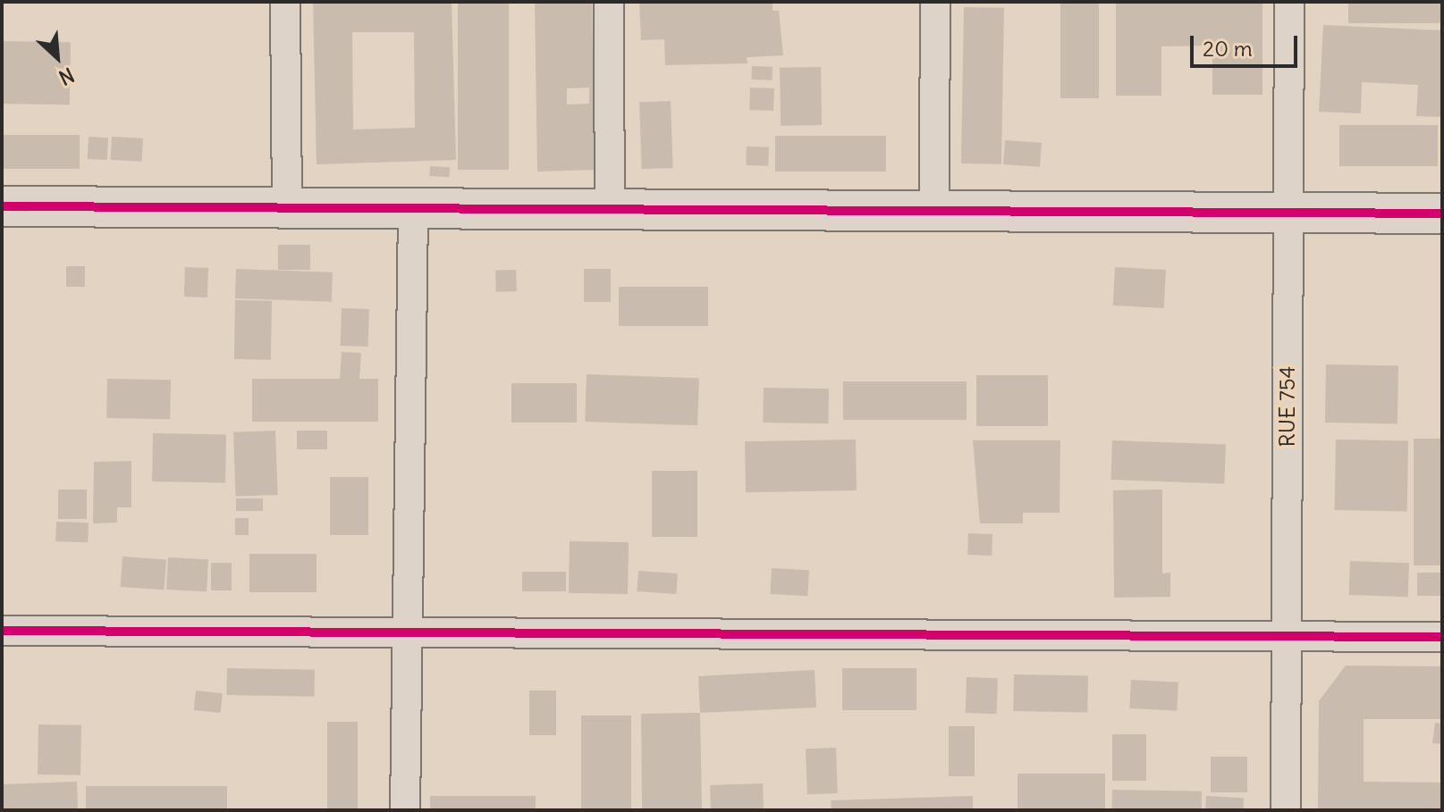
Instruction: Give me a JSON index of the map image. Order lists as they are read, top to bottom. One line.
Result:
{"streets":{"street":["RUE 754"]},"scale_bar":"20 m","north":"bottom right"}
